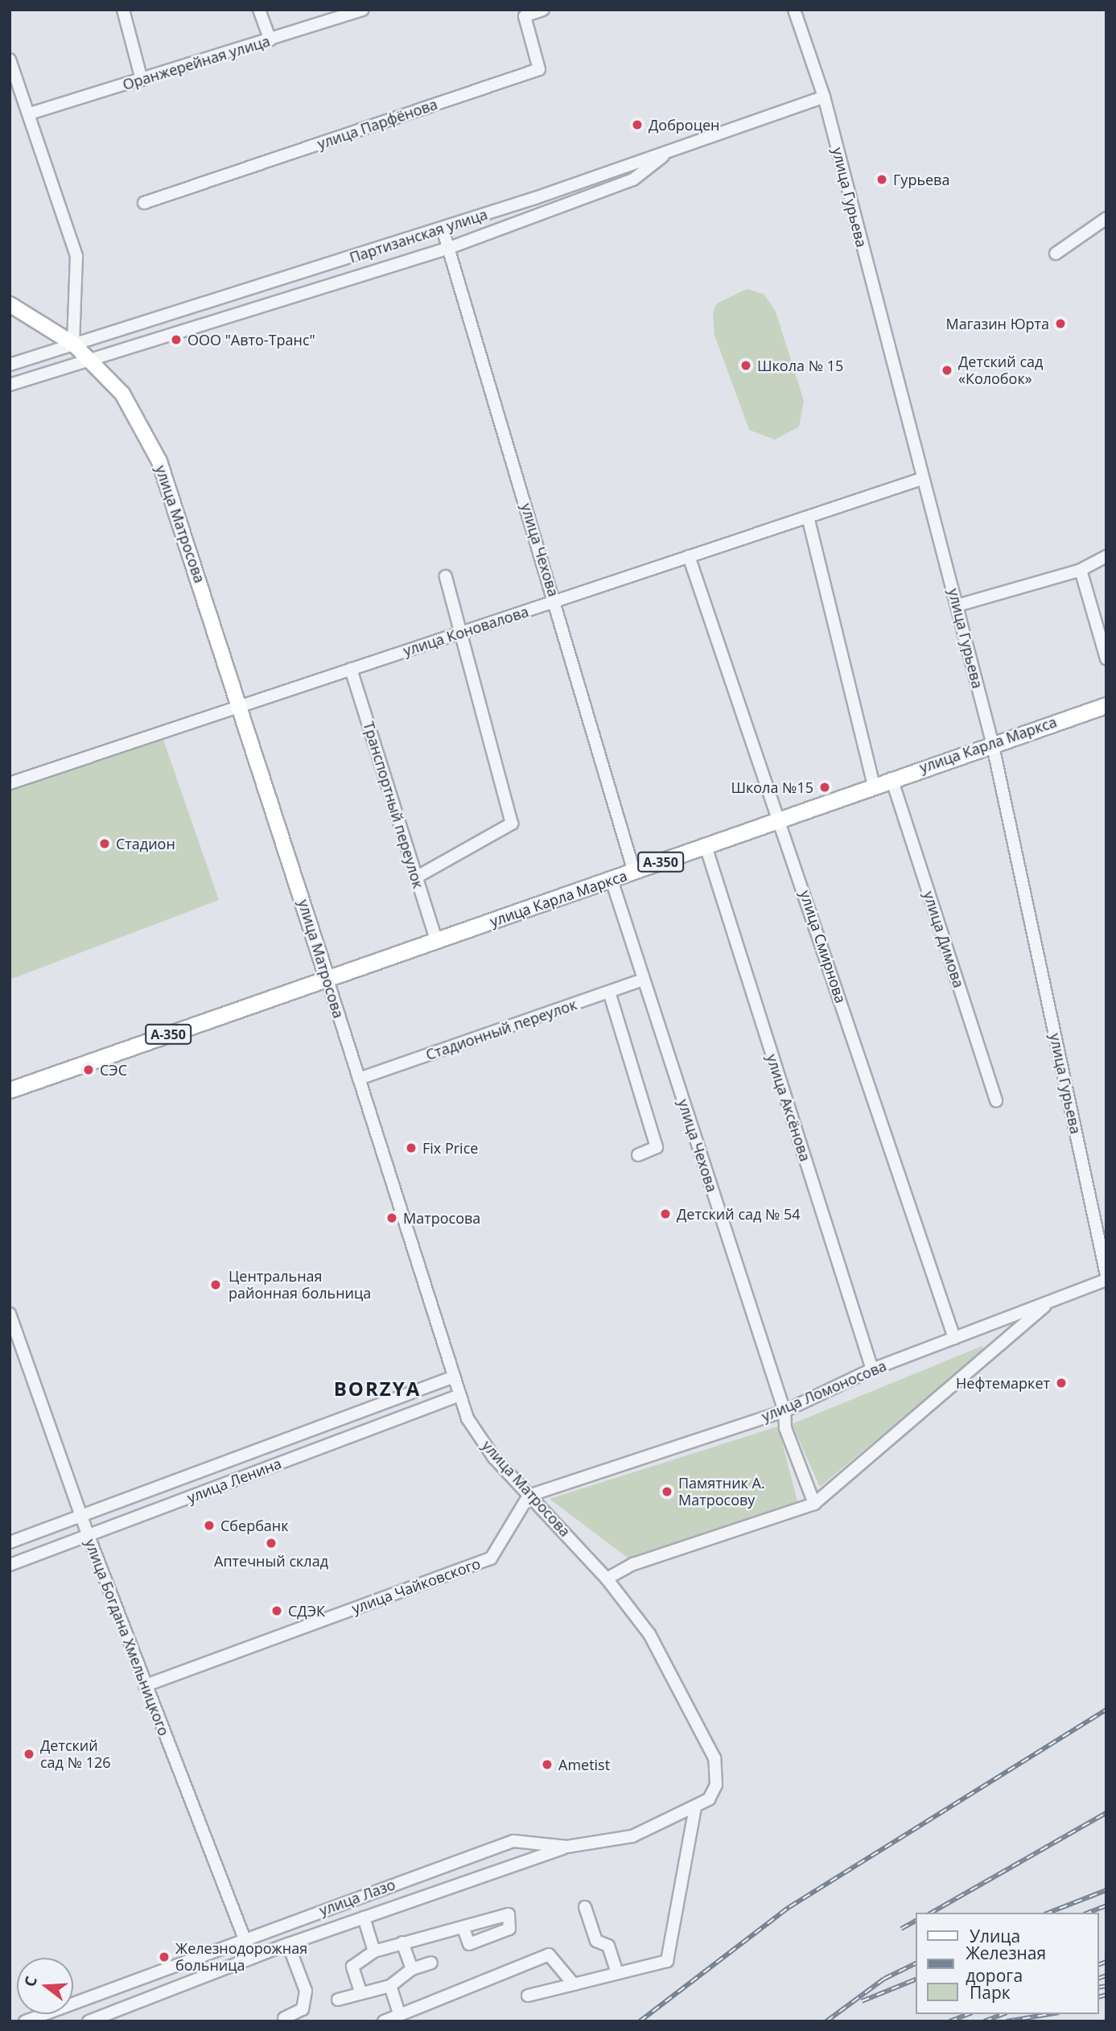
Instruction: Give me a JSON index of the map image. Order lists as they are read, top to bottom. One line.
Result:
{"streets":{"highway":["улица Карла Маркса","А-350"],"main road":["улица Матросова"],"street":["Оранжерейная улица","улица Парфёнова","улица Гурьева","Партизанская улица","улица Чехова","улица Коновалова","Транспортный переулок","улица Димова","улица Смирнова","Стадионный переулок","улица Аксёнова","улица Ломоносова","улица Ленина","улица Чайковского","улица Богдана Хмельницкого","улица Лазо"]},"crossings":[["улица Гурьева","Партизанская улица"],["улица Гурьева","улица Коновалова"],["улица Гурьева","улица Карла Маркса"],["Партизанская улица","улица Матросова"],["Партизанская улица","улица Чехова"],["улица Матросова","улица Коновалова"],["улица Матросова","улица Карла Маркса"],["улица Матросова","Стадионный переулок"],["улица Матросова","улица Ломоносова"],["улица Матросова","улица Ленина"],["улица Матросова","улица Чайковского"],["улица Матросова","улица Лазо"],["улица Чехова","улица Коновалова"],["улица Чехова","улица Карла Маркса"],["улица Чехова","Стадионный переулок"],["улица Чехова","улица Ломоносова"],["улица Коновалова","Транспортный переулок"],["улица Коновалова","улица Смирнова"],["улица Карла Маркса","Транспортный переулок"],["улица Карла Маркса","улица Димова"],["улица Карла Маркса","улица Смирнова"],["улица Карла Маркса","улица Аксёнова"],["улица Смирнова","улица Ломоносова"],["улица Аксёнова","улица Ломоносова"],["улица Ломоносова","улица Чайковского"],["улица Ленина","улица Богдана Хмельницкого"],["улица Чайковского","улица Богдана Хмельницкого"],["улица Богдана Хмельницкого","улица Лазо"]],"districts":["BORZYA"],"places":["Доброцен","Гурьева","Магазин Юрта","ООО \"Авто-Транс\"","Школа № 15","Детский сад «Колобок»","Школа №15","Стадион","СЭС","Fix Price","Детский сад № 54","Матросова","Центральная районная больница","Нефтемаркет","Памятник А. Матросову","Сбербанк","Аптечный склад","СДЭК","Детский сад № 126","Ametist","Железнодорожная больница"],"legend":["Улица","Железная дорога","Парк"],"north":"left"}
